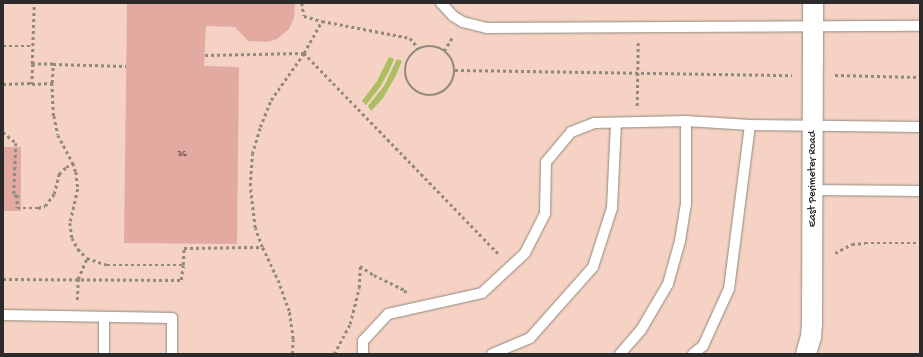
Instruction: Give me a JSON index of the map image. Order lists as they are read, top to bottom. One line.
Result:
{"streets":{"street":["East Perimeter Road"]},"house_numbers":["36"]}
